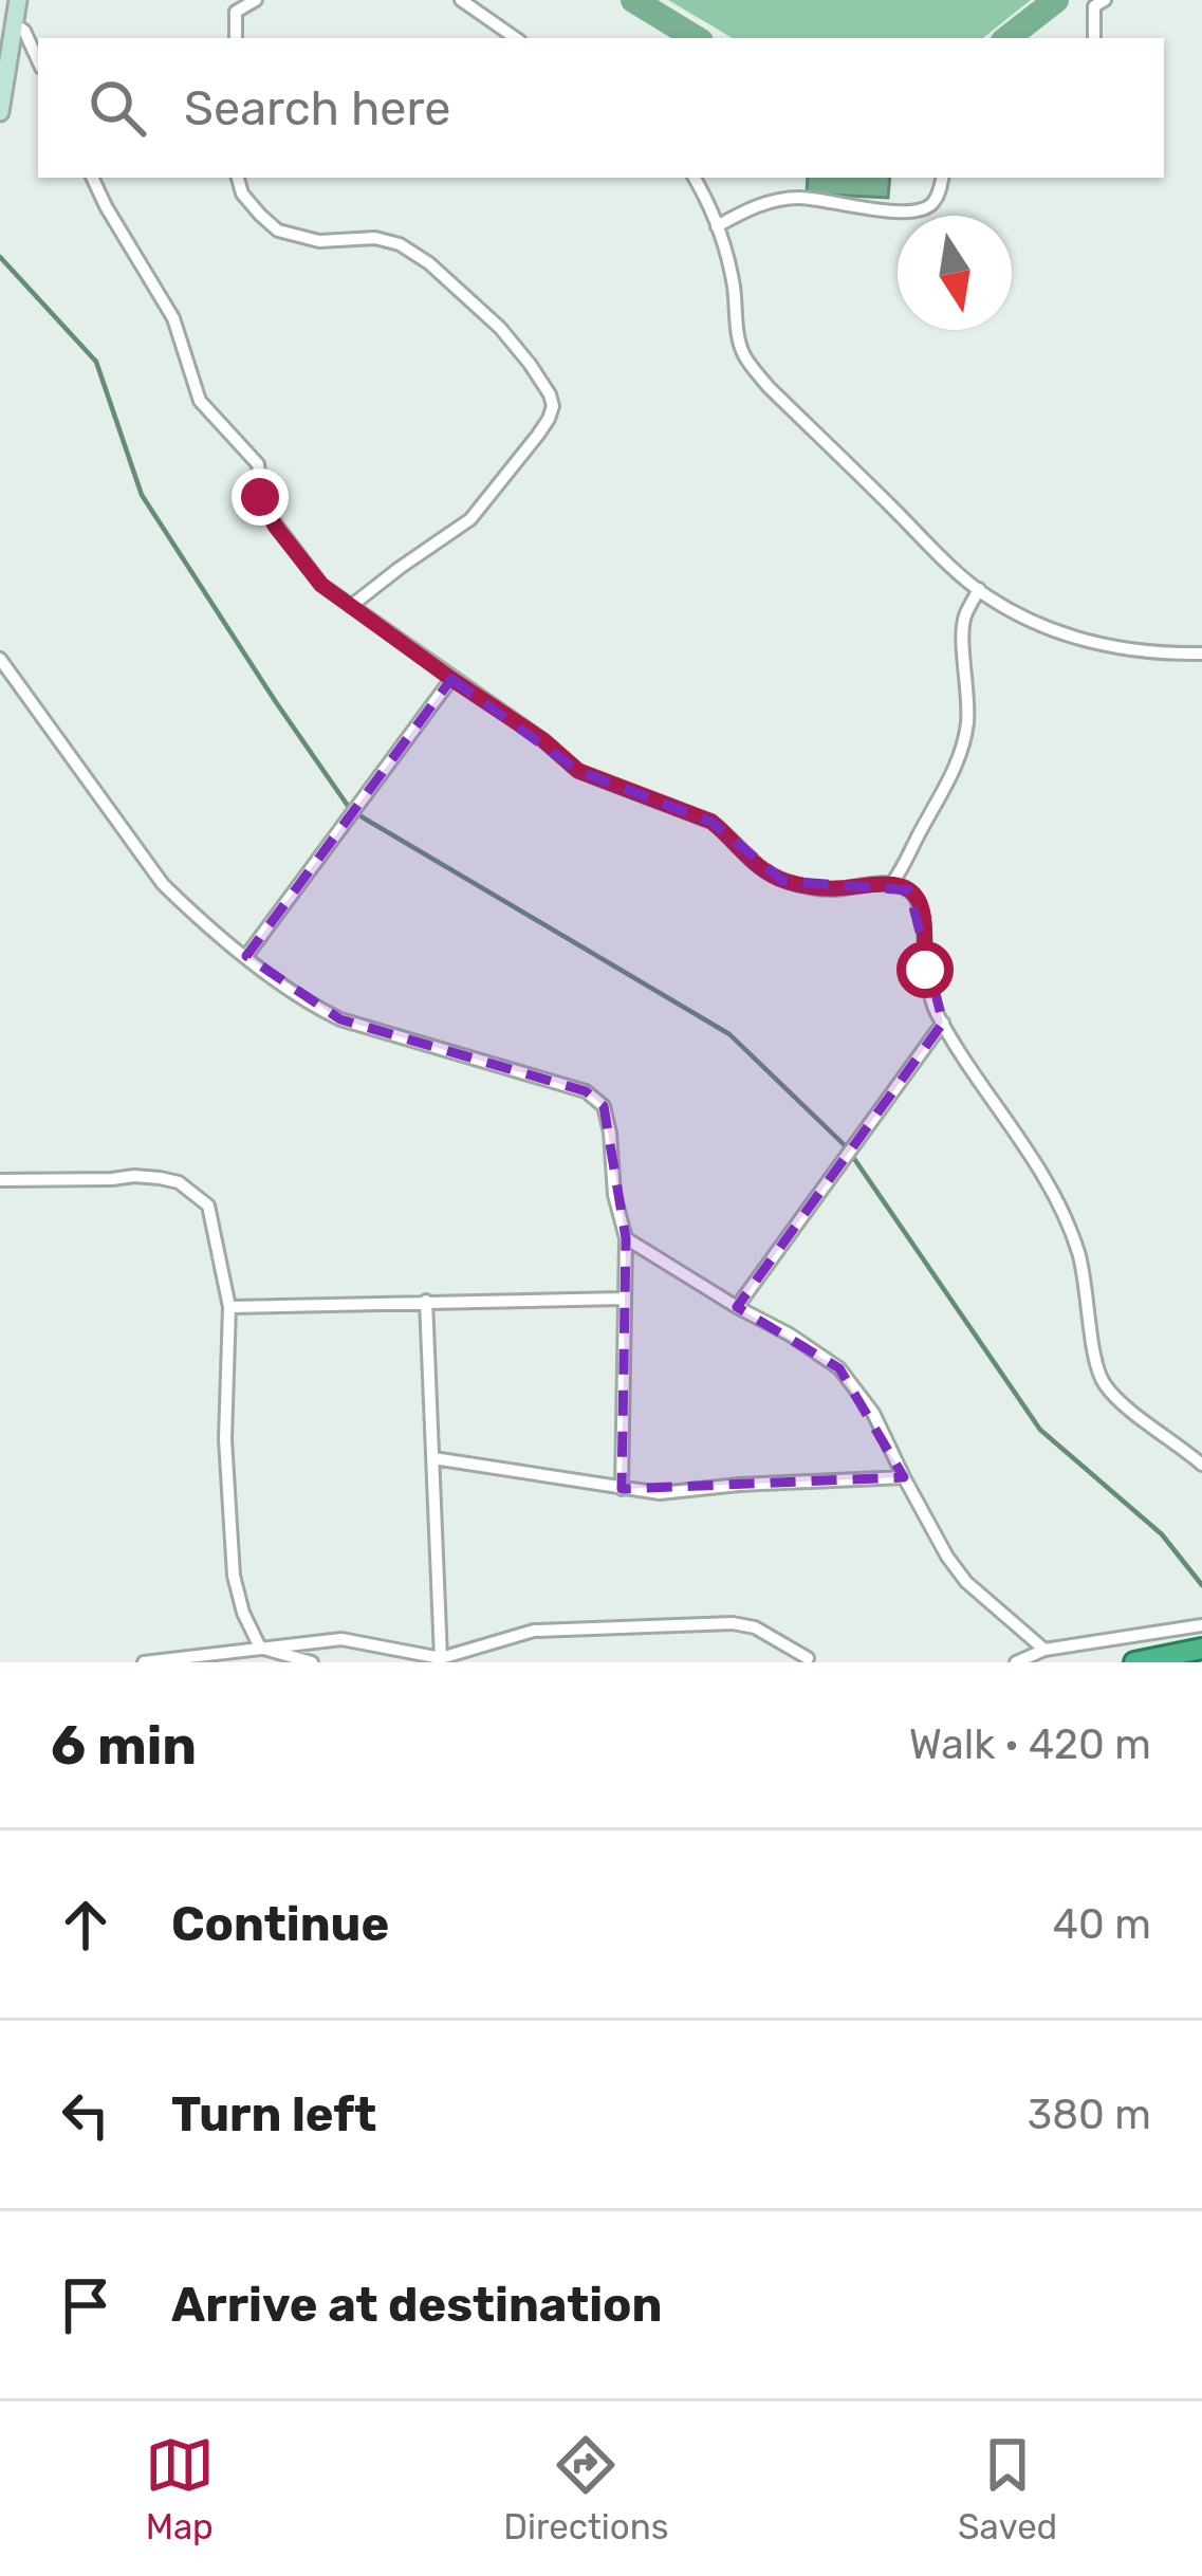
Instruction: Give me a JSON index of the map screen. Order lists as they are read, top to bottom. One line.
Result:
{"north":"bottom","page":{"search":"Search here","heading":["6 min","Walk · 420 m"],"list":[["Continue","40 m"],["Turn left","380 m"],"Arrive at destination"],"nav":["Map","Directions","Saved"]}}
